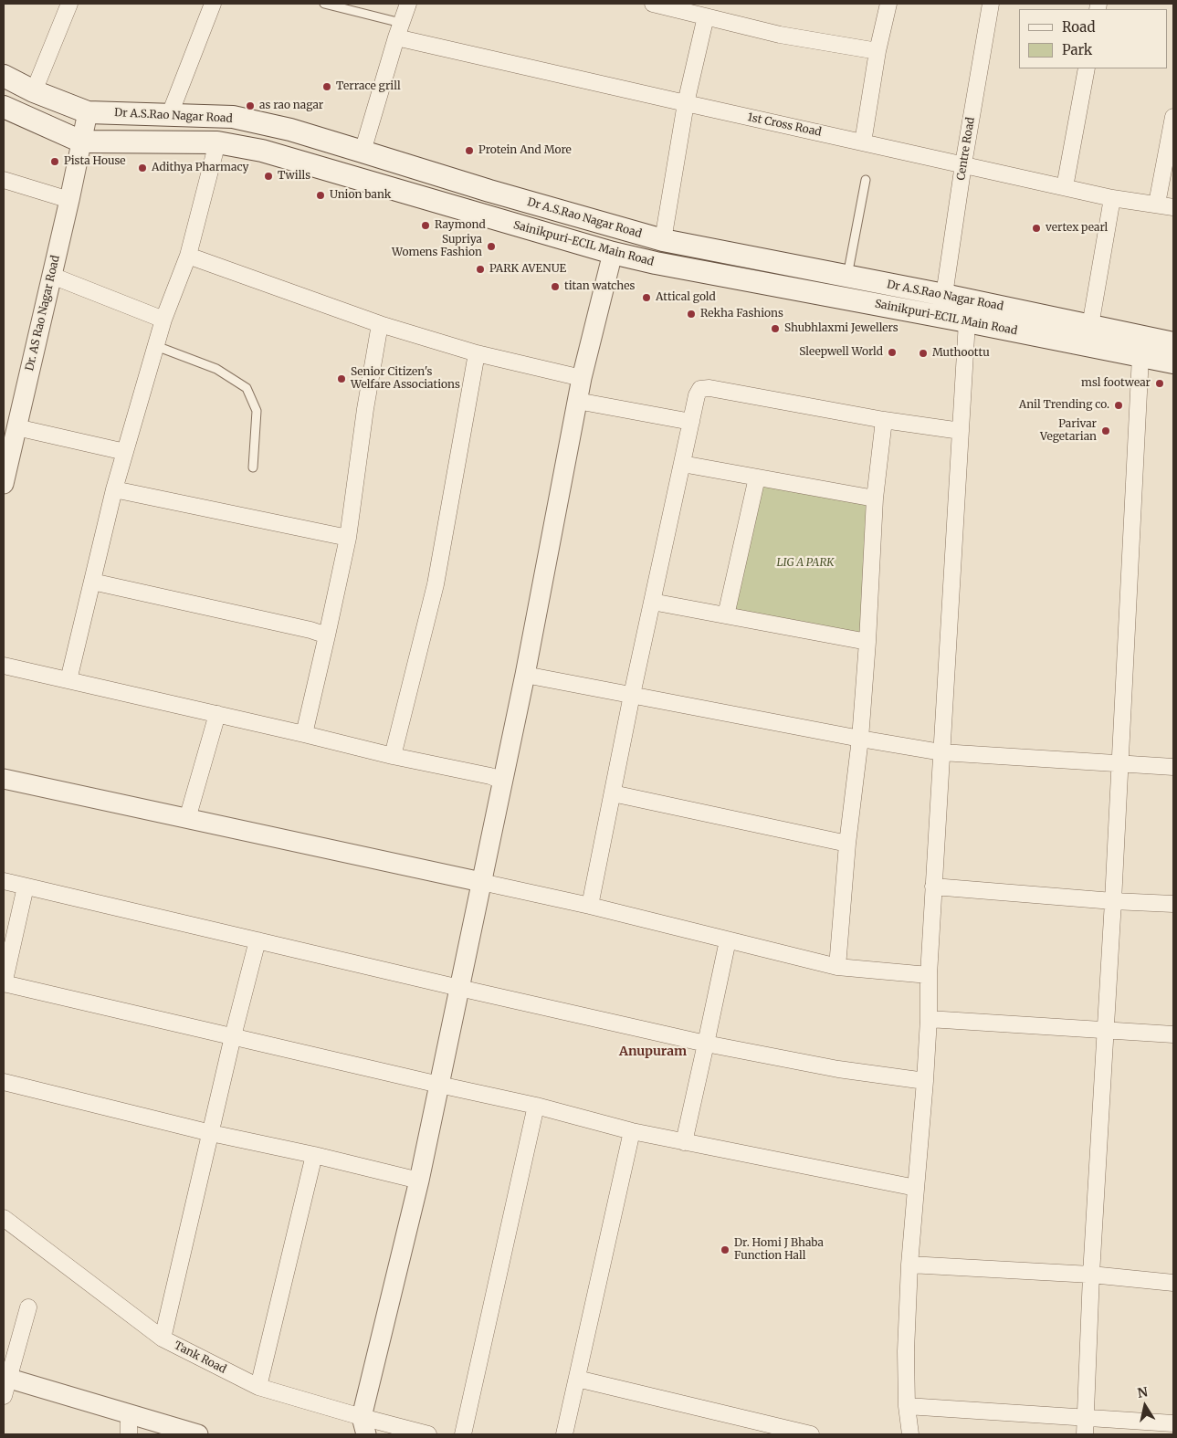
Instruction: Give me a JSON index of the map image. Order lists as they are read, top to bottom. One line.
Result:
{"streets":{"main road":["Dr A.S.Rao Nagar Road","Sainikpuri-ECIL Main Road"],"street":["1st Cross Road","Centre Road","Dr. AS Rao Nagar Road","Tank Road"]},"crossings":[["Dr A.S.Rao Nagar Road","Centre Road"],["Dr A.S.Rao Nagar Road","Dr. AS Rao Nagar Road"],["1st Cross Road","Centre Road"],["Sainikpuri-ECIL Main Road","Dr. AS Rao Nagar Road"]],"districts":["Anupuram"],"parks":["LIG A PARK"],"places":["Terrace grill","as rao nagar","Protein And More","Pista House","Adithya Pharmacy","Twills","Union bank","Raymond","vertex pearl","Supriya Womens Fashion","PARK AVENUE","titan watches","Attical gold","Rekha Fashions","Shubhlaxmi Jewellers","Sleepwell World","Muthoottu","Senior Citizen's Welfare Associations","msl footwear","Anil Trending co.","Parivar Vegetarian","Dr. Homi J Bhaba Function Hall"],"legend":["Road","Park"],"north":"top"}
